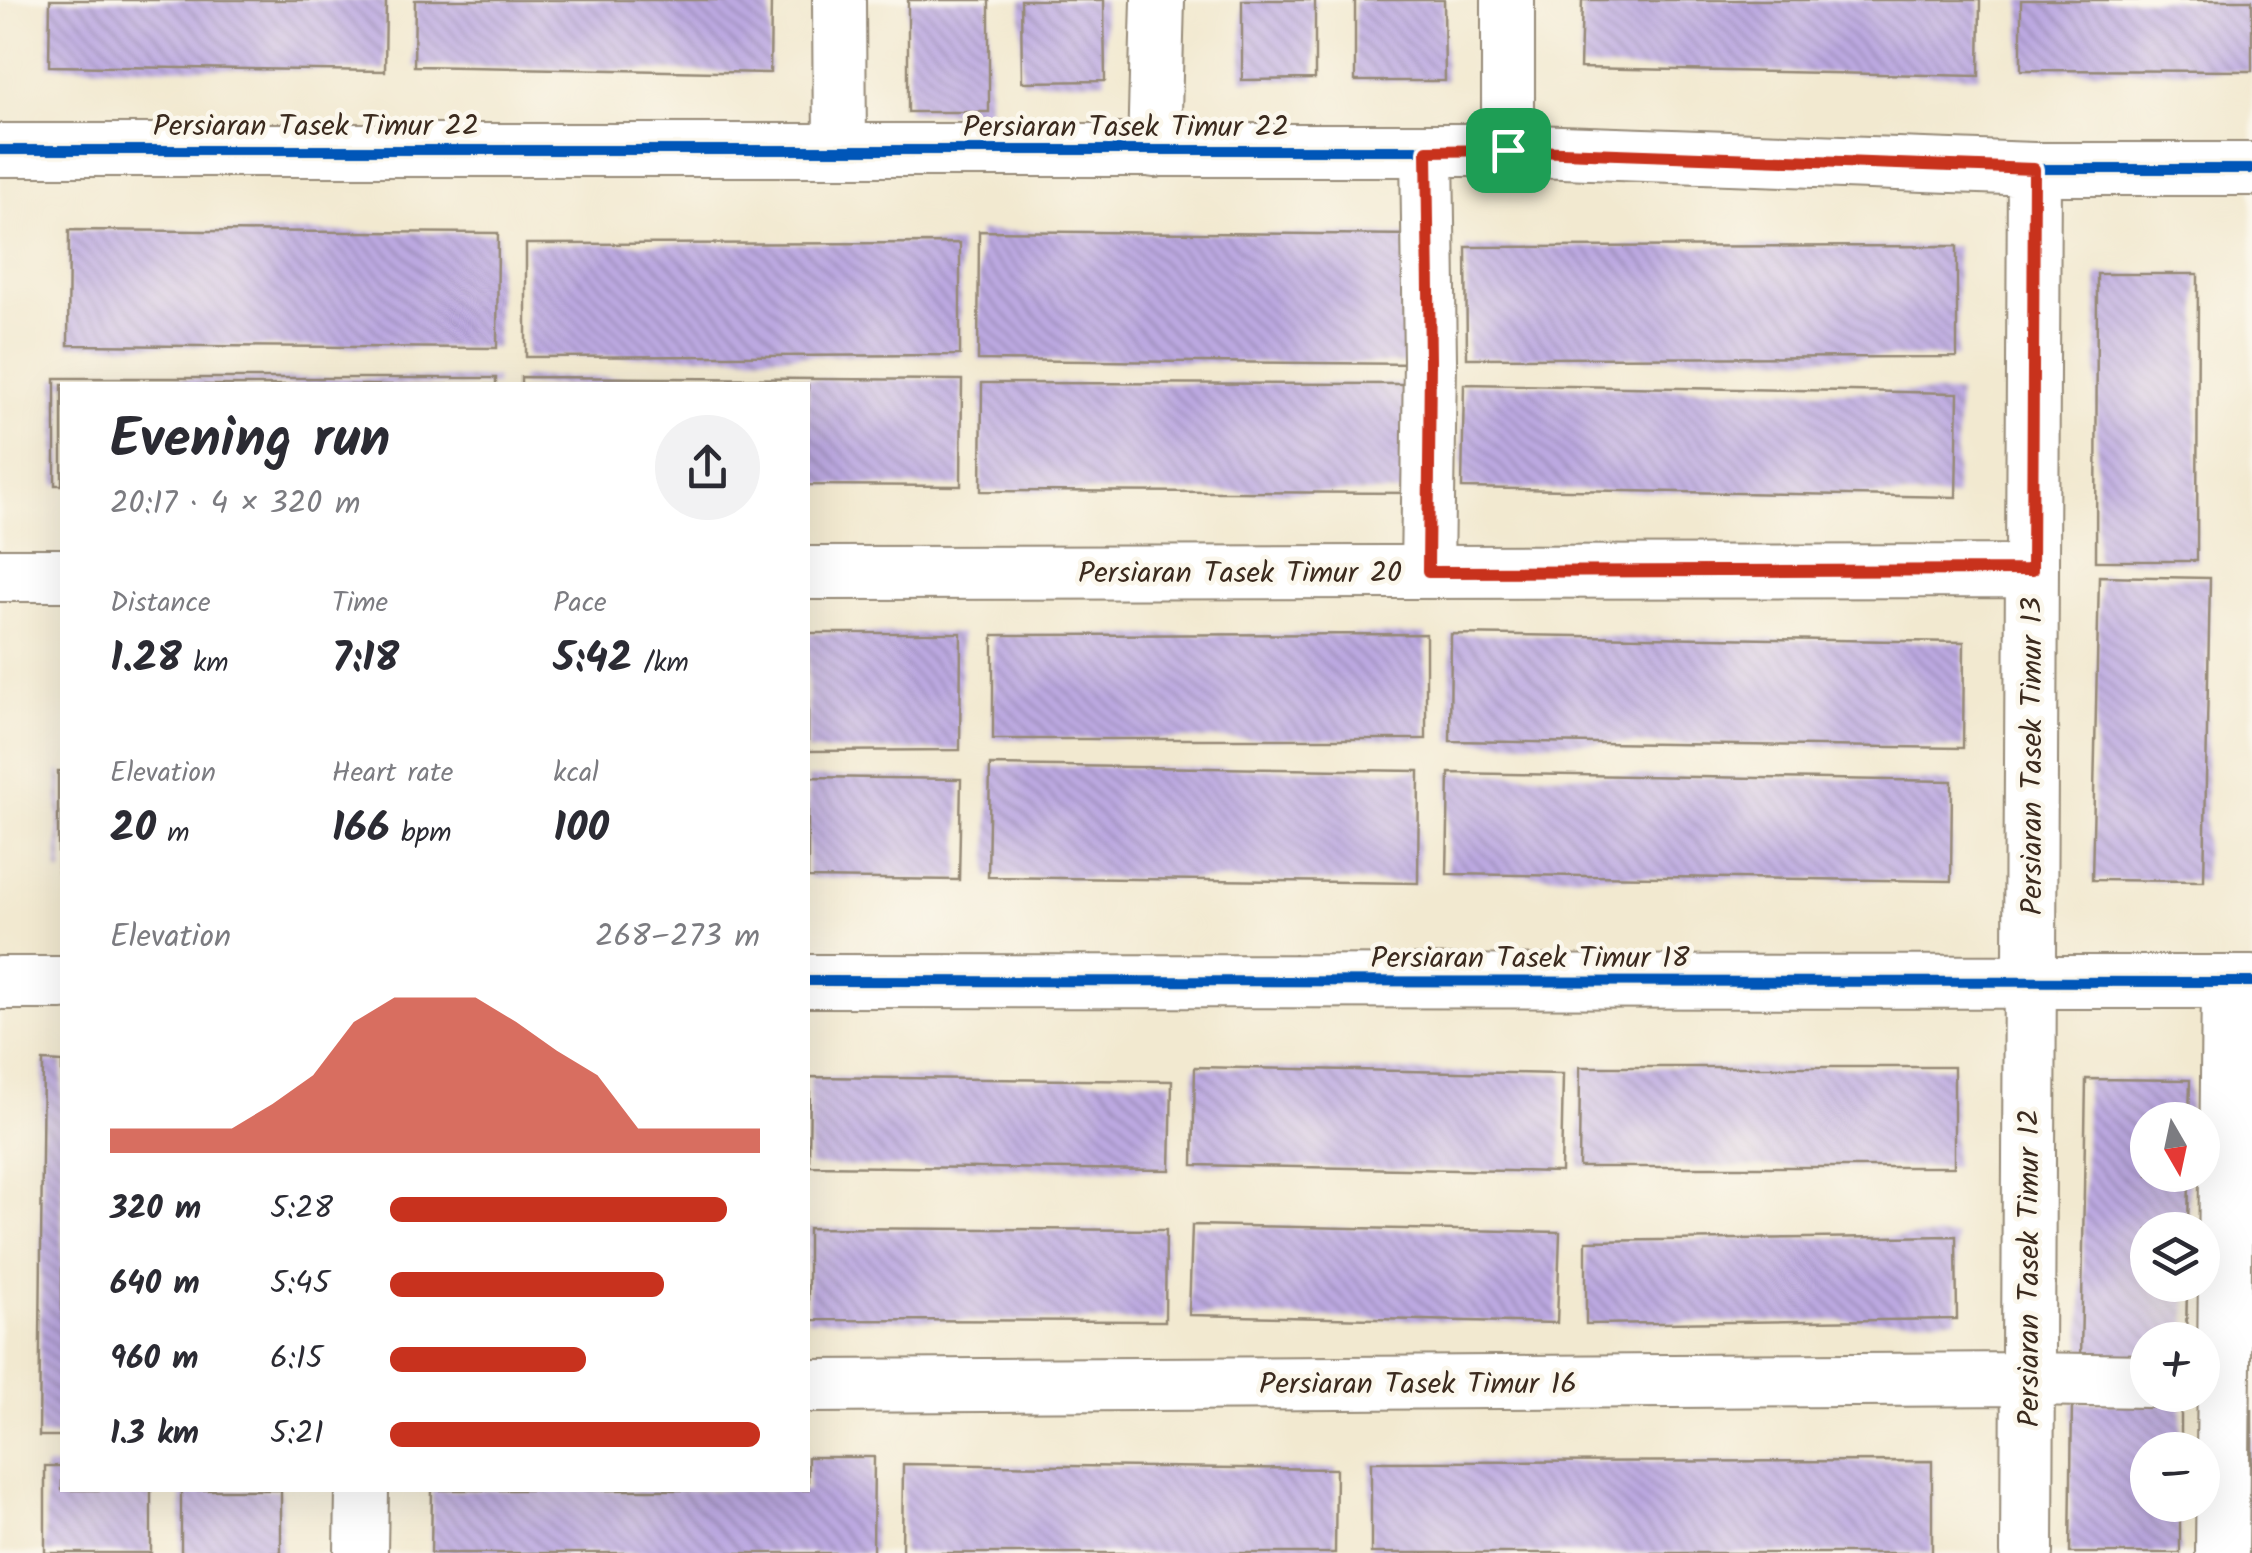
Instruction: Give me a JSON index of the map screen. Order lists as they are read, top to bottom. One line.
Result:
{"streets":{"street":["Persiaran Tasek Timur 22","Persiaran Tasek Timur 20","Persiaran Tasek Timur 13","Persiaran Tasek Timur 18","Persiaran Tasek Timur 12","Persiaran Tasek Timur 16"]},"crossings":[["Persiaran Tasek Timur 22","Persiaran Tasek Timur 13"],["Persiaran Tasek Timur 20","Persiaran Tasek Timur 13"],["Persiaran Tasek Timur 13","Persiaran Tasek Timur 18"],["Persiaran Tasek Timur 13","Persiaran Tasek Timur 12"],["Persiaran Tasek Timur 18","Persiaran Tasek Timur 12"],["Persiaran Tasek Timur 12","Persiaran Tasek Timur 16"]],"north":"bottom","page":{"heading":["Evening run","20:17 · 4 × 320 m"],"stats":[["Distance","1.28 km"],["Time","7:18"],["Pace","5:42 /km"],["Elevation","20 m"],["Heart rate","166 bpm"],["kcal","100"]],"chart":["Elevation","268–273 m"],"map_buttons":["+","−"],"list":[{"name":"320 m","note":"5:28"},{"name":"640 m","note":"5:45"},{"name":"960 m","note":"6:15"},{"name":"1.3 km","note":"5:21"}]}}
